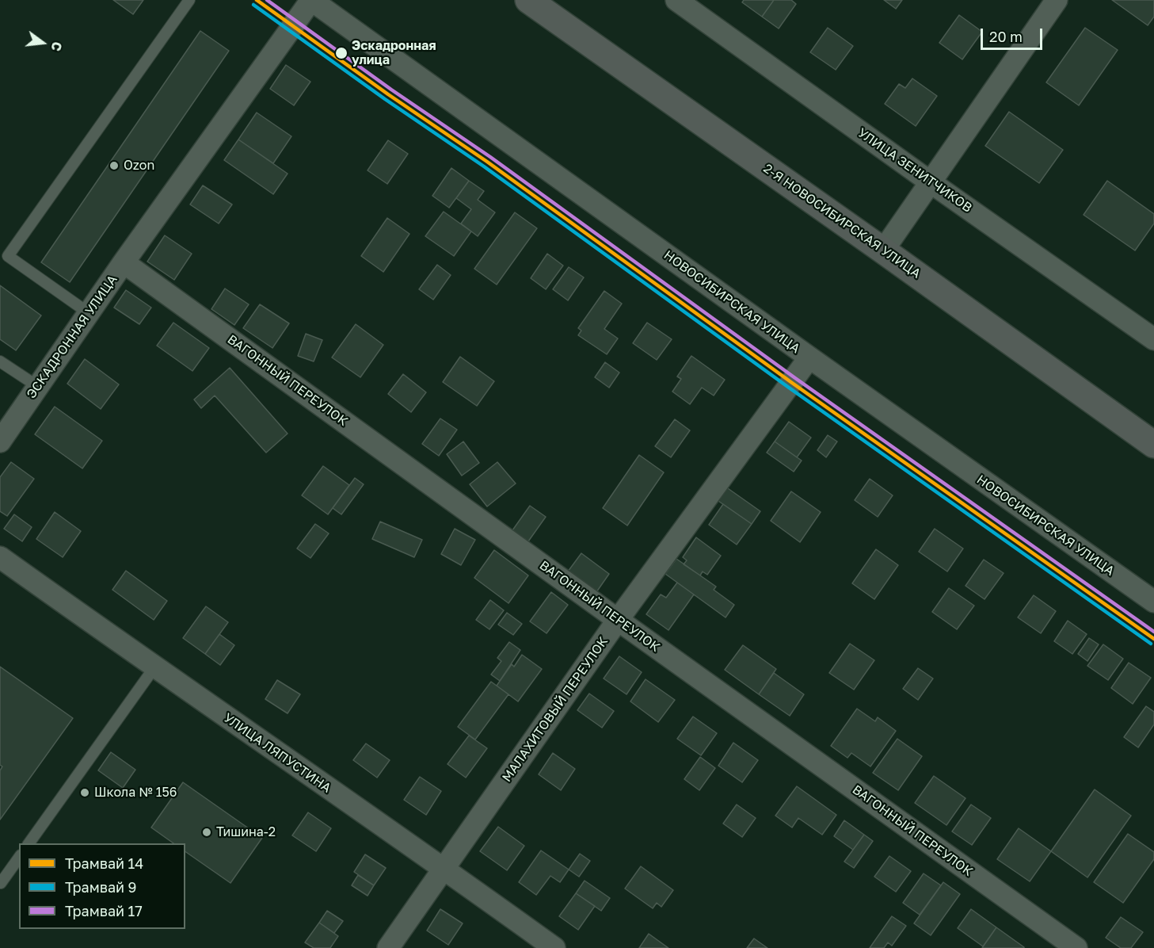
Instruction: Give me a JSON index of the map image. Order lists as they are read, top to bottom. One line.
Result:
{"streets":{"main road":["2-Я НОВОСИБИРСКАЯ УЛИЦА"],"street":["УЛИЦА ЗЕНИТЧИКОВ","НОВОСИБИРСКАЯ УЛИЦА","ЭСКАДРОННАЯ УЛИЦА","ВАГОННЫЙ ПЕРЕУЛОК","МАЛАХИТОВЫЙ ПЕРЕУЛОК","УЛИЦА ЛЯПУСТИНА"]},"crossings":[["НОВОСИБИРСКАЯ УЛИЦА","ЭСКАДРОННАЯ УЛИЦА"],["НОВОСИБИРСКАЯ УЛИЦА","МАЛАХИТОВЫЙ ПЕРЕУЛОК"],["ЭСКАДРОННАЯ УЛИЦА","ВАГОННЫЙ ПЕРЕУЛОК"],["ВАГОННЫЙ ПЕРЕУЛОК","МАЛАХИТОВЫЙ ПЕРЕУЛОК"],["МАЛАХИТОВЫЙ ПЕРЕУЛОК","УЛИЦА ЛЯПУСТИНА"]],"places":["Эскадронная улица","Ozon","Школа № 156","Тишина-2"],"lines":["tram line 14","tram line 17","tram line 9"],"legend":["Трамвай 14","Трамвай 9","Трамвай 17"],"scale_bar":"20 m","north":"right"}
